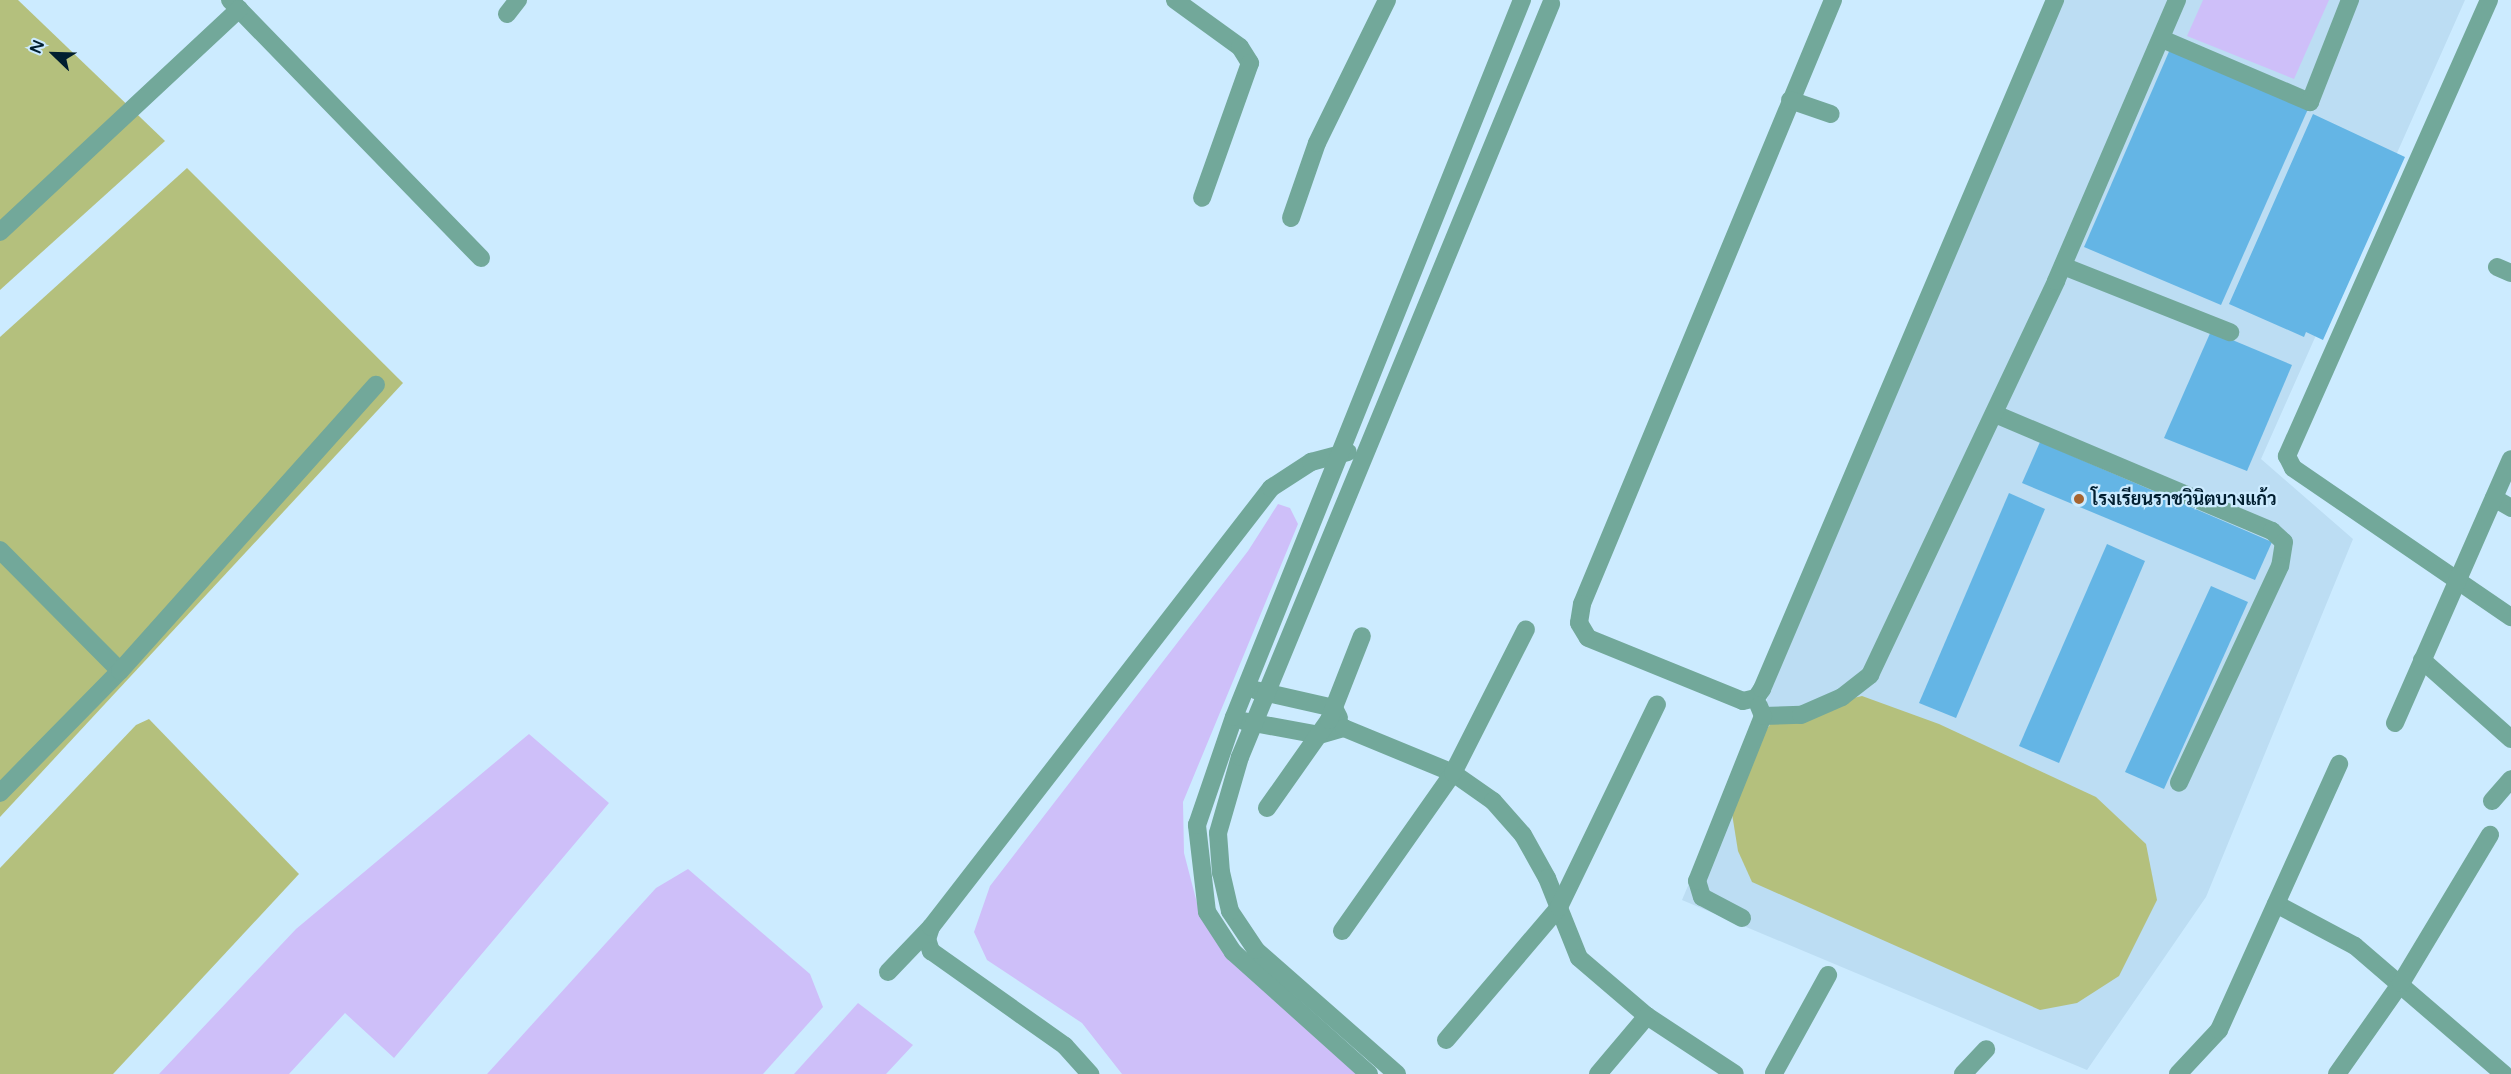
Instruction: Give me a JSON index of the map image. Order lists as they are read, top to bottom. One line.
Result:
{"places":["โรงเรียนราชวินิตบางแก้ว"],"north":"top left"}
